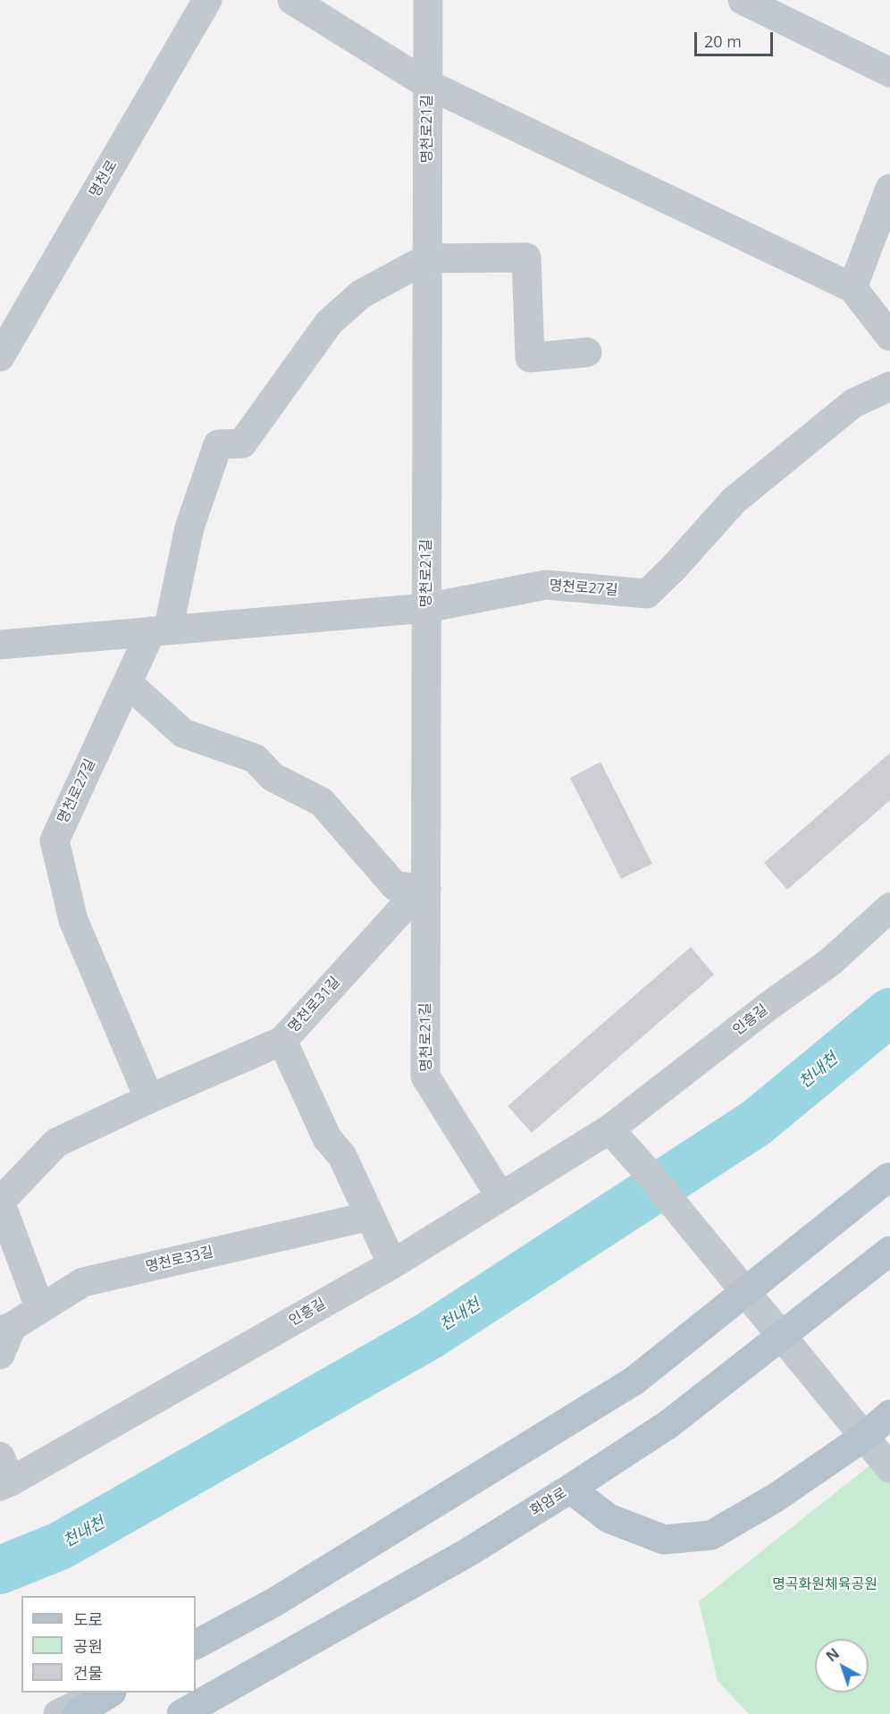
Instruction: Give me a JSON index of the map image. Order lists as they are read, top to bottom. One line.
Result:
{"streets":{"main road":["화암로"],"street":["명천로21길","명천로","명천로27길","명천로31길","인흥길","명천로33길"]},"crossings":[["명천로21길","명천로27길"],["명천로21길","명천로31길"],["명천로21길","인흥길"],["명천로27길","명천로31길"]],"water":["천내천"],"parks":["명곡화원체육공원"],"legend":["도로","공원","건물"],"scale_bar":"20 m","north":"top left"}
